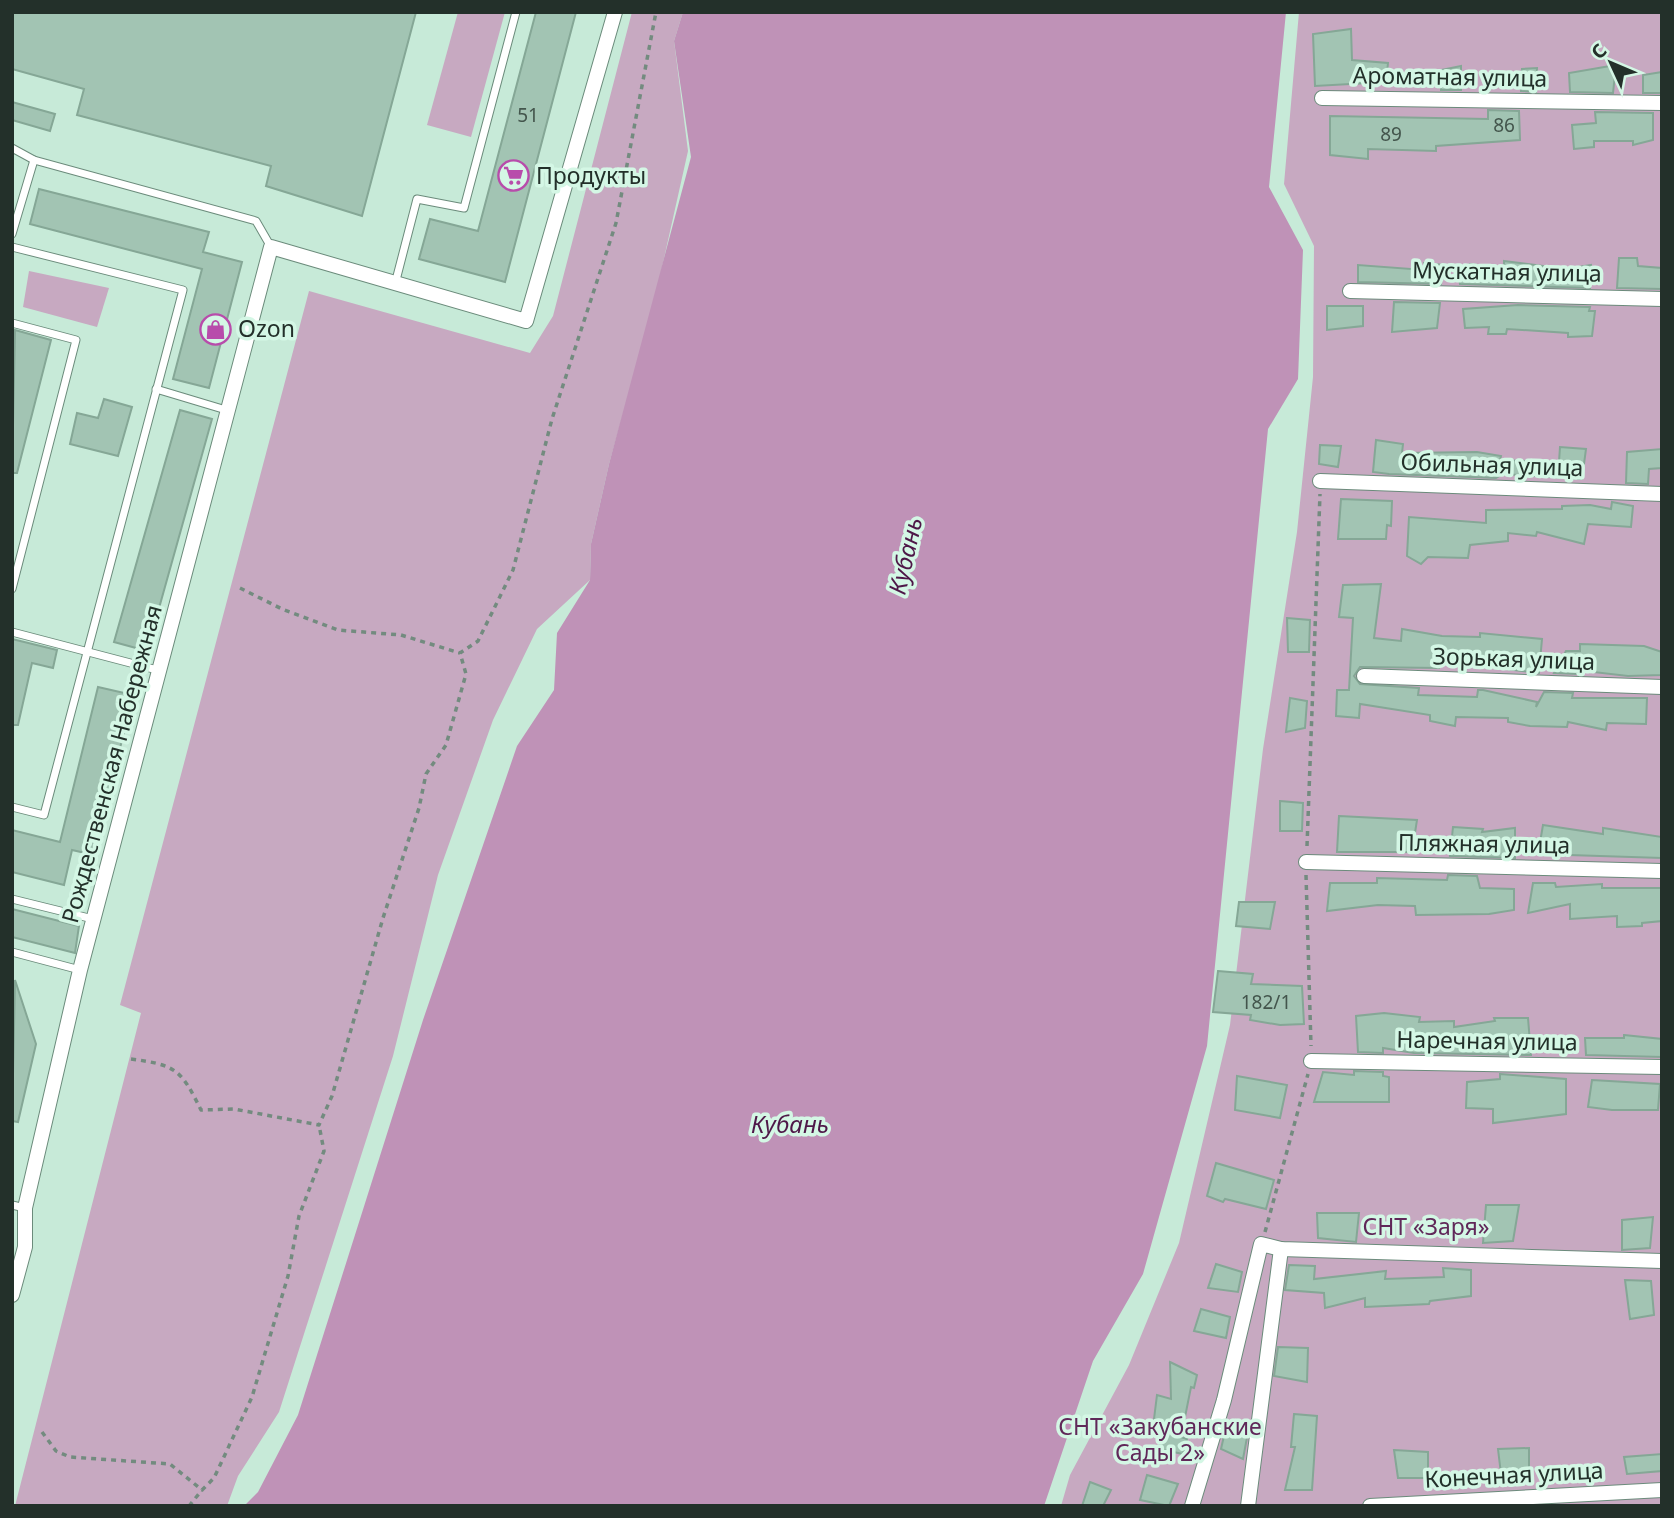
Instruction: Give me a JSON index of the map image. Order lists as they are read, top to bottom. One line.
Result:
{"streets":{"street":["Ароматная улица","Мускатная улица","Обильная улица","Зорькая улица","Рождественская Набережная","Пляжная улица","Наречная улица","Конечная улица"]},"water":["Кубань"],"parks":["СНТ «Заря»","СНТ «Закубанские Сады 2»"],"places":{"supermarket":["Продукты"],"shop":["Ozon"]},"house_numbers":["51","86","89","182/1"],"north":"top left"}
